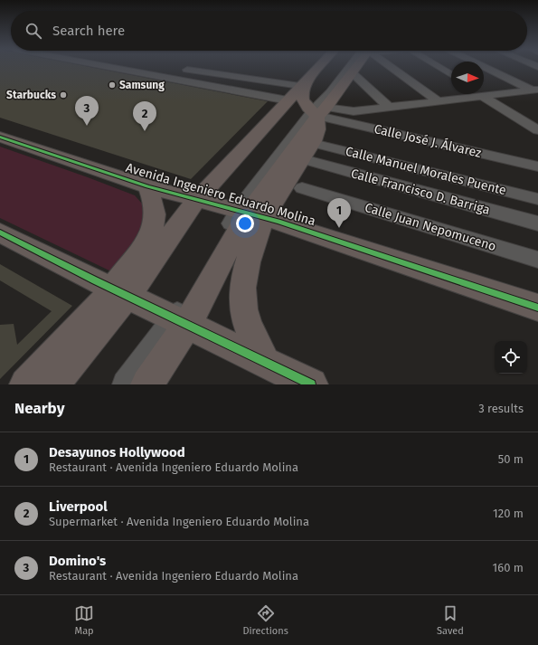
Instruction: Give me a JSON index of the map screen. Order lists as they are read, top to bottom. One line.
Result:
{"streets":{"main road":["Avenida Ingeniero Eduardo Molina"],"street":["Calle José J. Álvarez","Calle Manuel Morales Puente","Calle Francisco D. Barriga","Calle Juan Nepomuceno"]},"places":["Samsung","Starbucks"],"north":"right","page":{"search":"Search here","pins":["3","2","1"],"heading":["Nearby","3 results"],"list":[{"mark":"1","name":"Desayunos Hollywood","note":"Restaurant · Avenida Ingeniero Eduardo Molina","value":"50 m"},{"mark":"2","name":"Liverpool","note":"Supermarket · Avenida Ingeniero Eduardo Molina","value":"120 m"},{"mark":"3","name":"Domino's","note":"Restaurant · Avenida Ingeniero Eduardo Molina","value":"160 m"}],"nav":["Map","Directions","Saved"]}}
